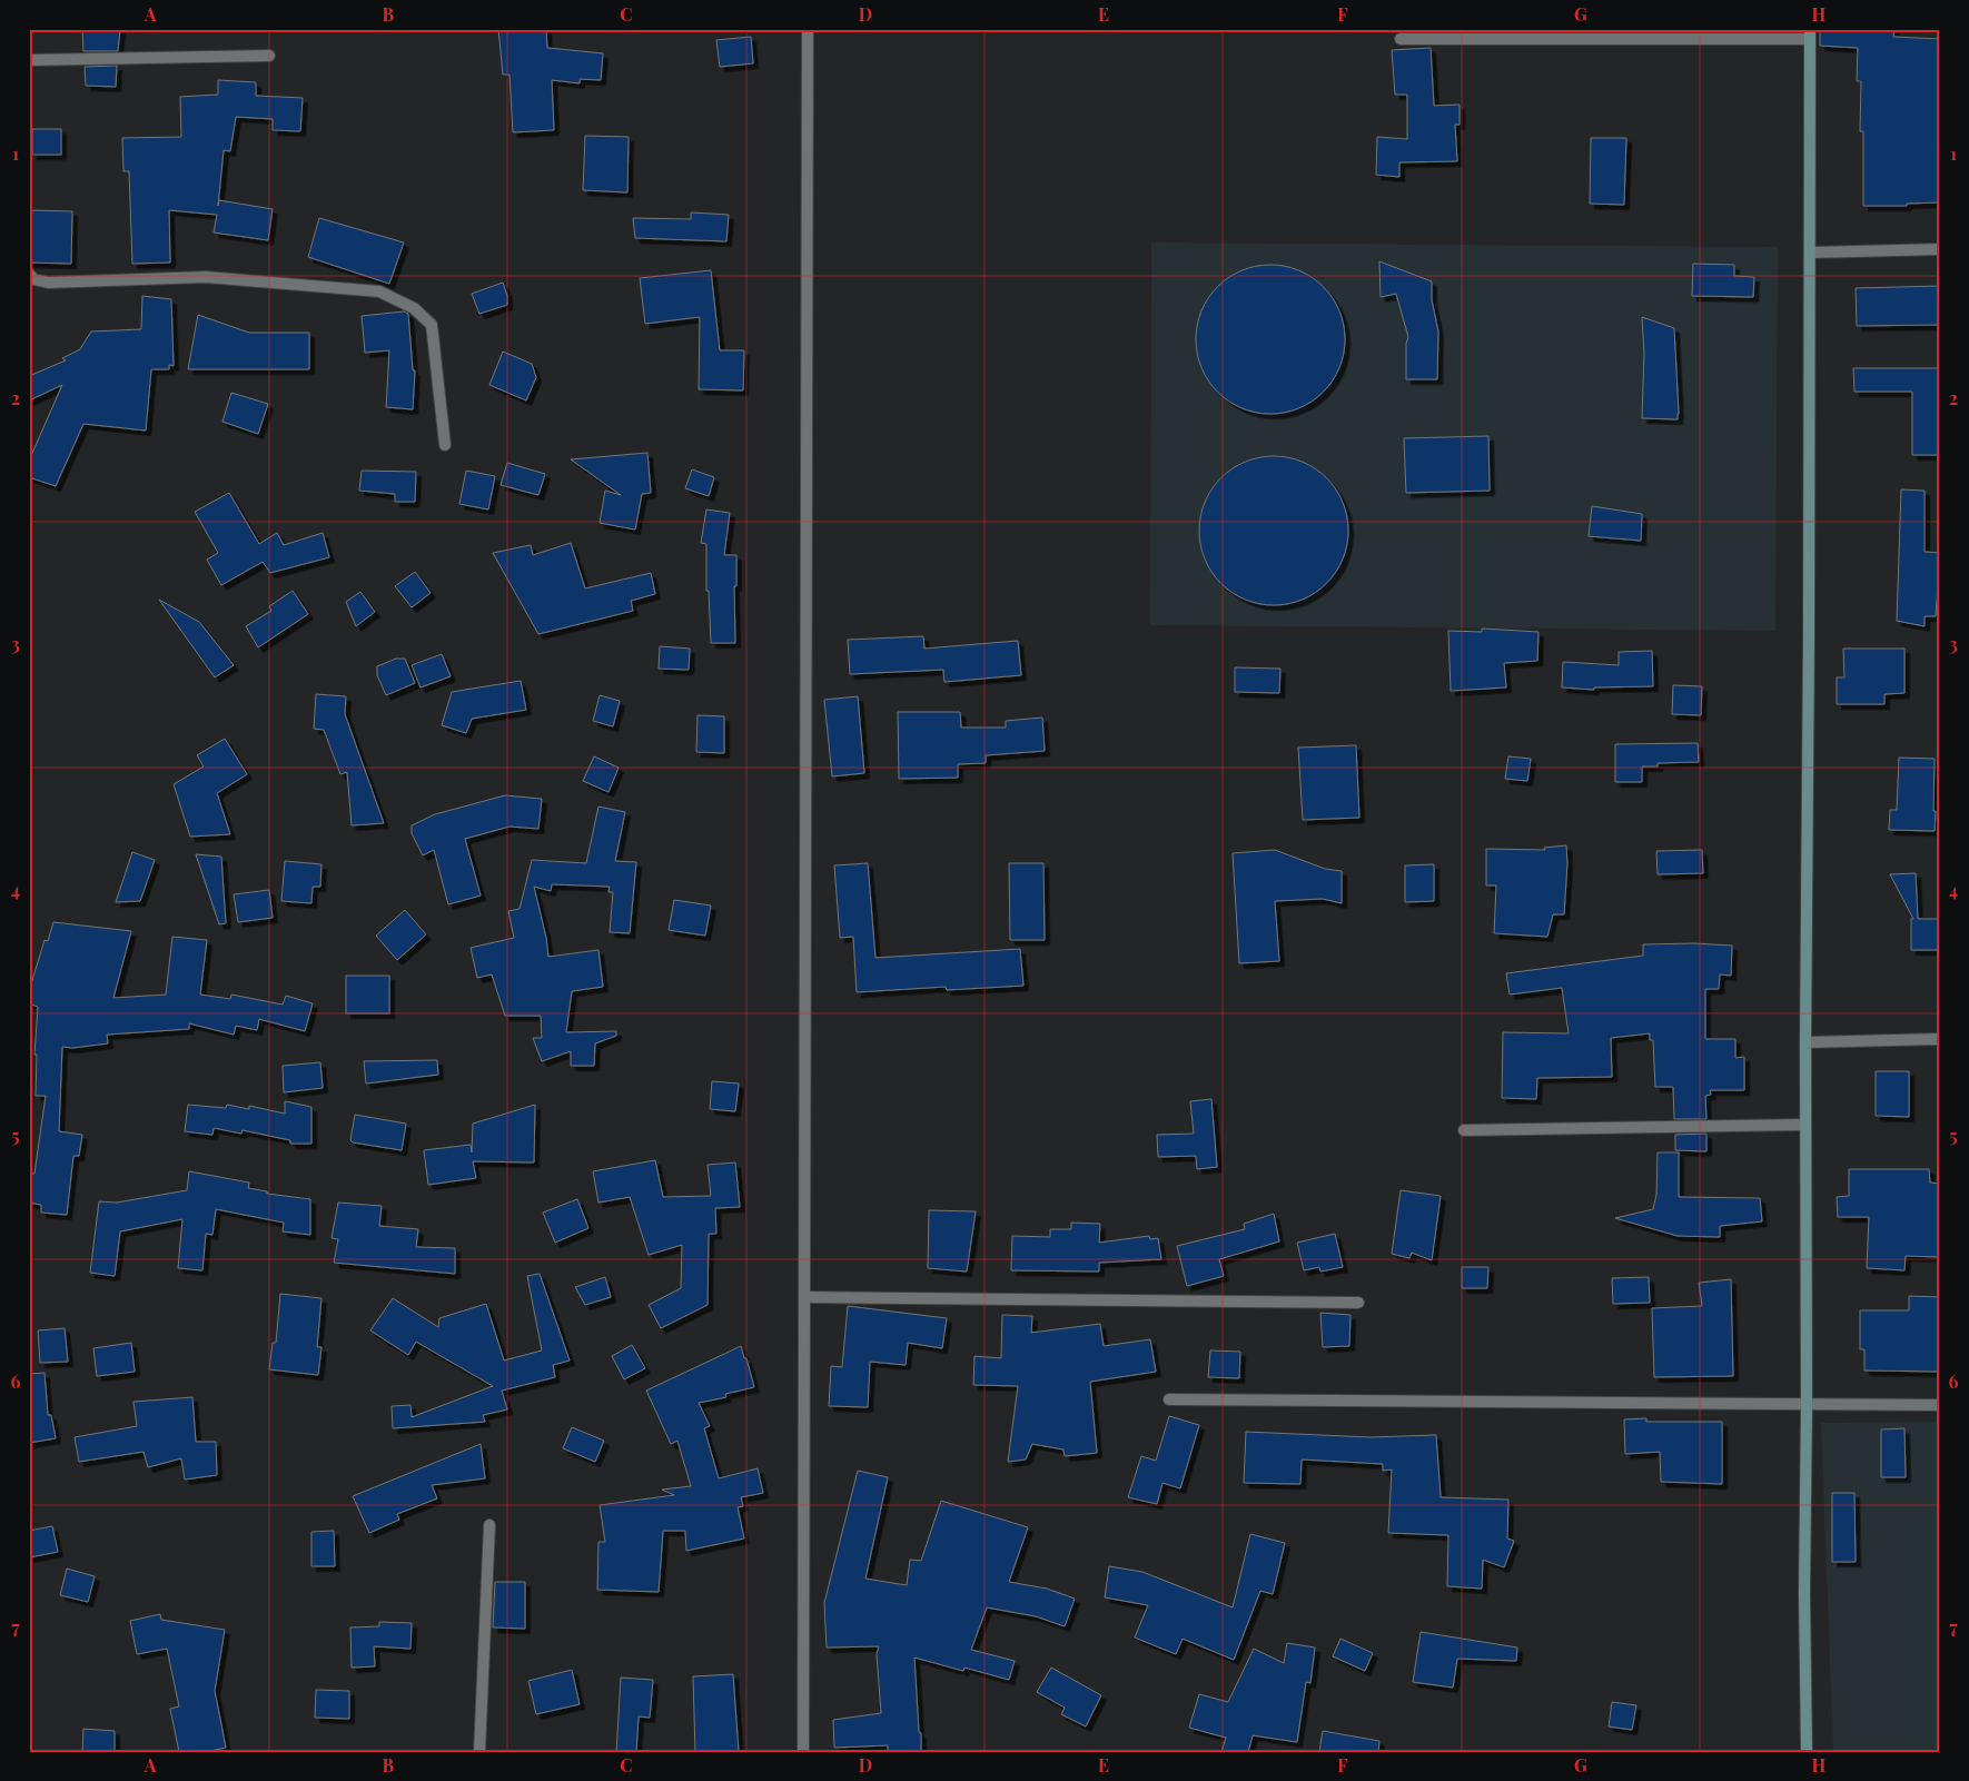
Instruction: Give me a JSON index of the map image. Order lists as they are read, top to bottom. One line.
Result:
{"grid":{"columns":["A","B","C","D","E","F","G","H"],"rows":["1","2","3","4","5","6","7"]}}
